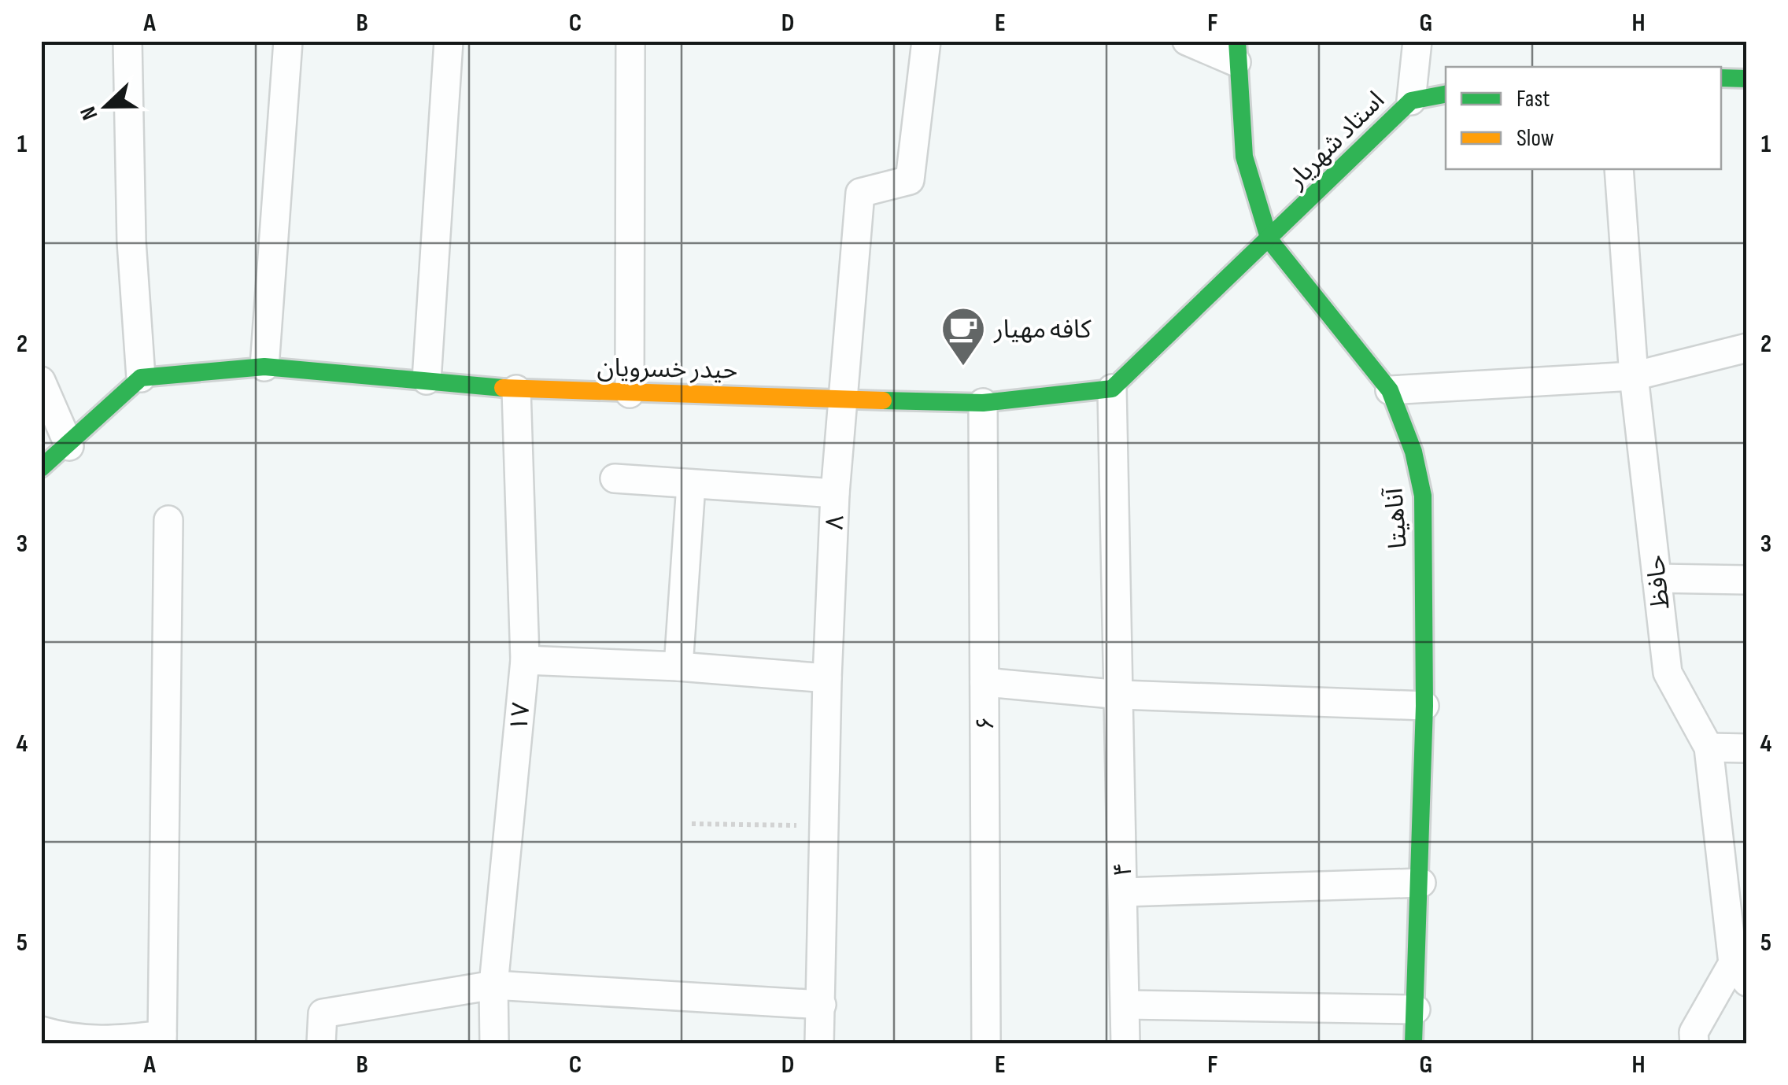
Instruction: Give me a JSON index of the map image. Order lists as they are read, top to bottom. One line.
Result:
{"streets":{"street":["استاد شهریار","حیدر خسرویان","آناهیتا","۸","حافظ","۱۷","۶","۴"]},"crossings":[["استاد شهریار","آناهیتا"],["حیدر خسرویان","۸"],["حیدر خسرویان","۱۷"],["حیدر خسرویان","۶"],["حیدر خسرویان","۴"]],"places":{"cafe":["کافه مهیار"]},"legend":["Fast","Slow"],"north":"left","grid":{"columns":["A","B","C","D","E","F","G","H"],"rows":["1","2","3","4","5"]}}
